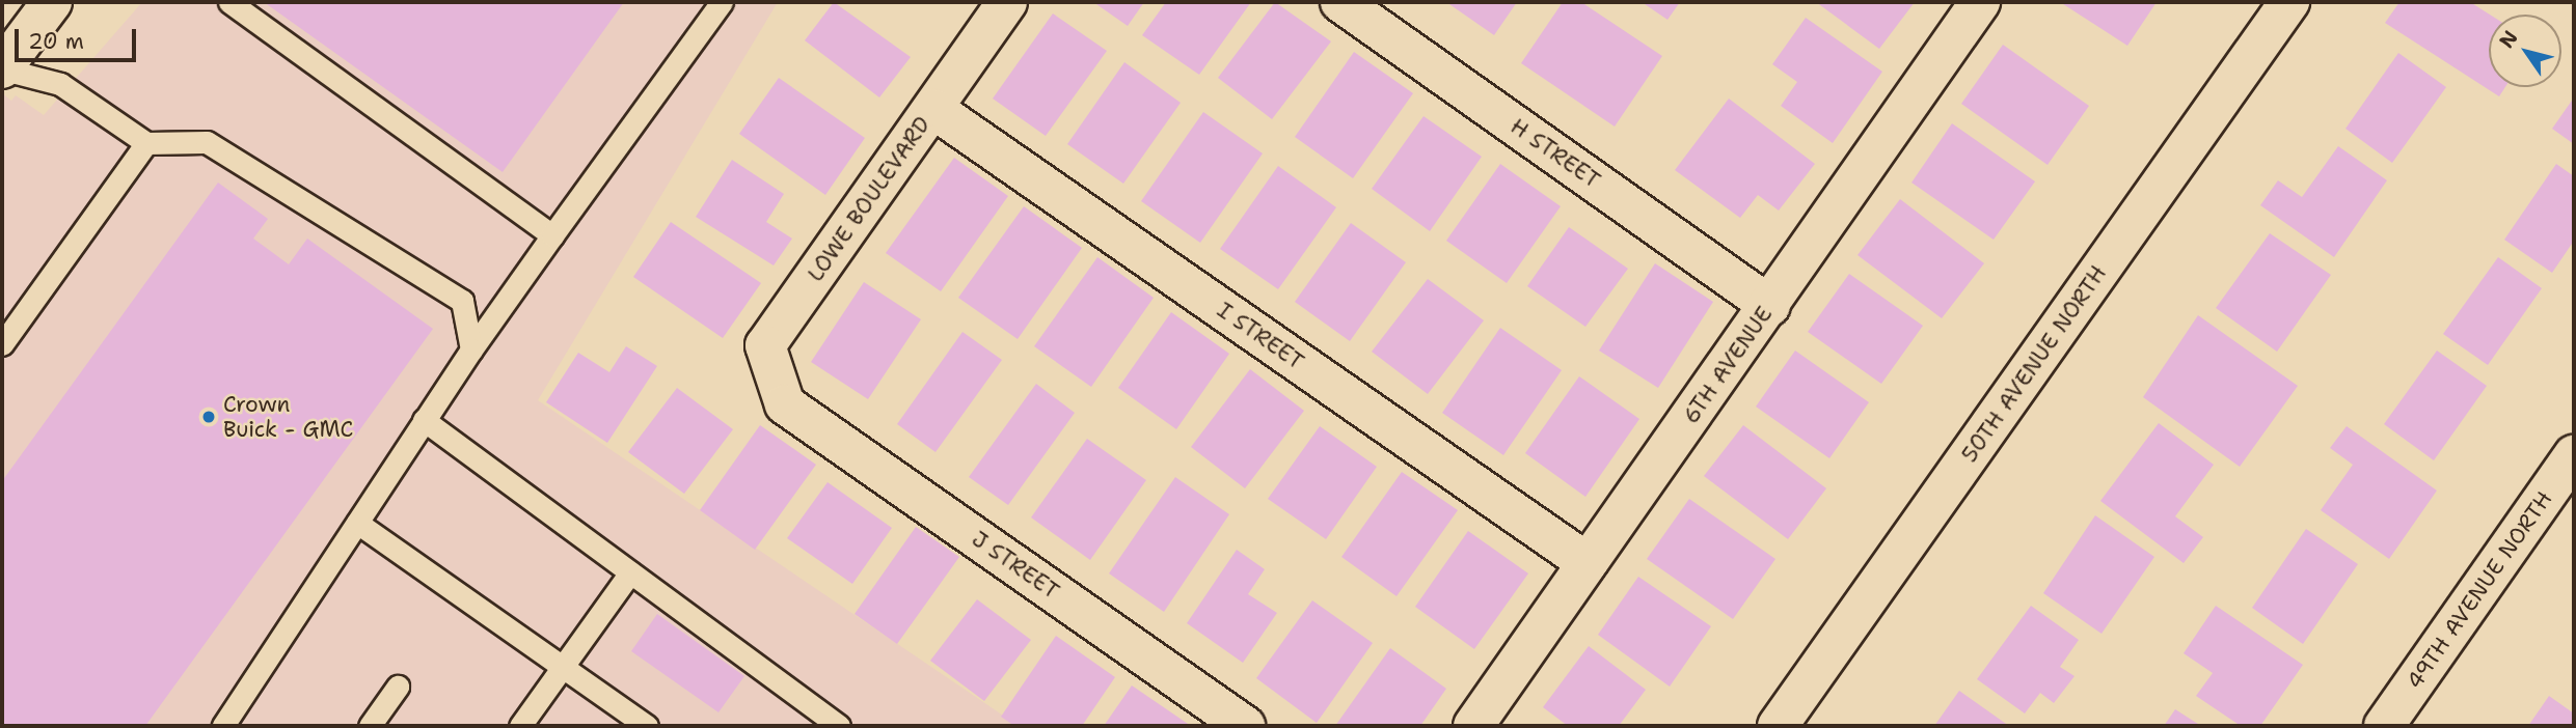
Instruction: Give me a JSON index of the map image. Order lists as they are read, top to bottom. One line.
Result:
{"streets":{"street":["H STREET","LOWE BOULEVARD","I STREET","50TH AVENUE NORTH","6TH AVENUE","J STREET","49TH AVENUE NORTH"]},"crossings":[["H STREET","6TH AVENUE"],["LOWE BOULEVARD","I STREET"],["LOWE BOULEVARD","J STREET"],["I STREET","6TH AVENUE"]],"places":["Crown Buick - GMC"],"scale_bar":"20 m","north":"top left"}
